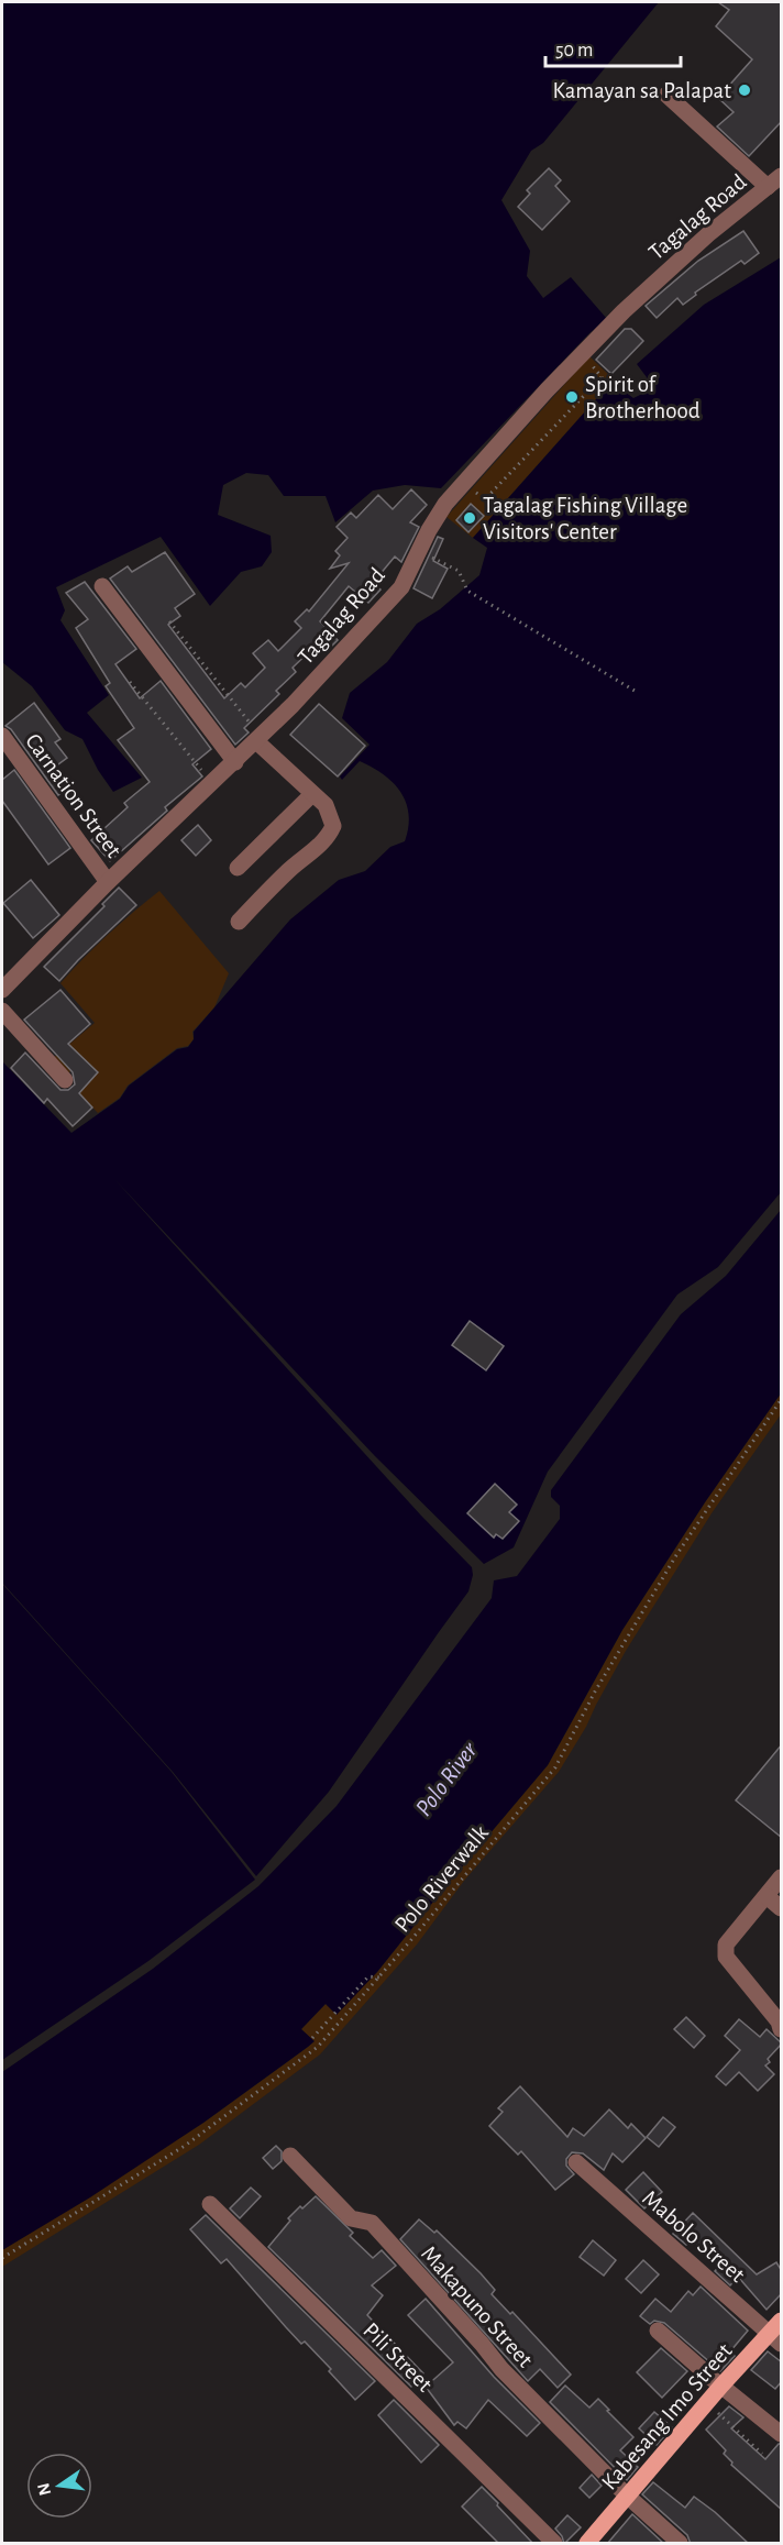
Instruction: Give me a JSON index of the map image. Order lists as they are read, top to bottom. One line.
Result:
{"streets":{"main road":["Kabesang Imo Street"],"street":["Tagalag Road","Carnation Street","Mabolo Street","Makapuno Street","Pili Street"],"path":["Polo Riverwalk"]},"crossings":[["Tagalag Road","Carnation Street"],["Mabolo Street","Kabesang Imo Street"],["Makapuno Street","Kabesang Imo Street"]],"water":["Polo River"],"places":["Kamayan sa Palapat","Spirit of Brotherhood","Tagalag Fishing Village Visitors' Center"],"scale_bar":"50 m","north":"left"}
